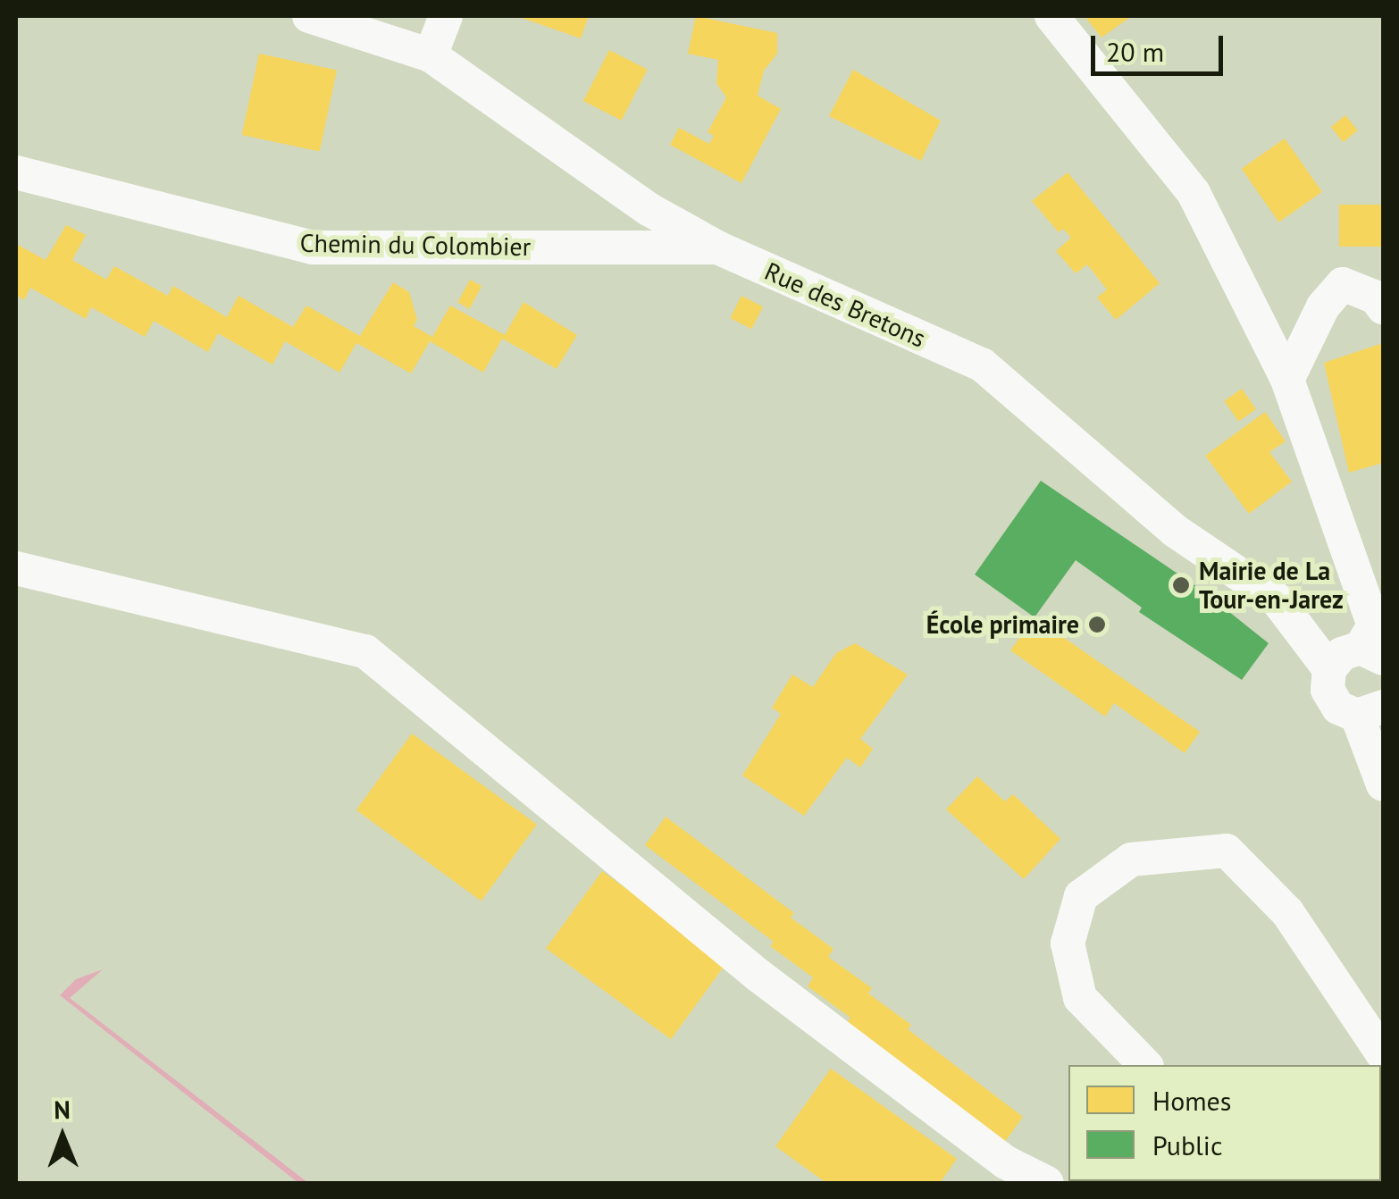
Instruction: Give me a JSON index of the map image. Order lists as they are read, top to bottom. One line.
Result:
{"streets":{"street":["Chemin du Colombier","Rue des Bretons"]},"crossings":[["Chemin du Colombier","Rue des Bretons"]],"places":["Mairie de La Tour-en-Jarez","École primaire"],"legend":["Homes","Public"],"scale_bar":"20 m","north":"top"}
